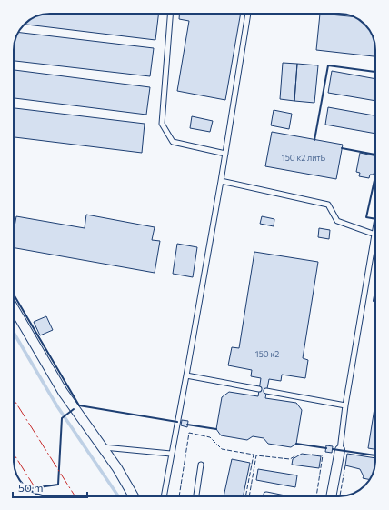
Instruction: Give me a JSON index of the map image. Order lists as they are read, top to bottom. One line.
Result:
{"house_numbers":["150 к2 литБ","150 к2"],"scale_bar":"50 m"}
